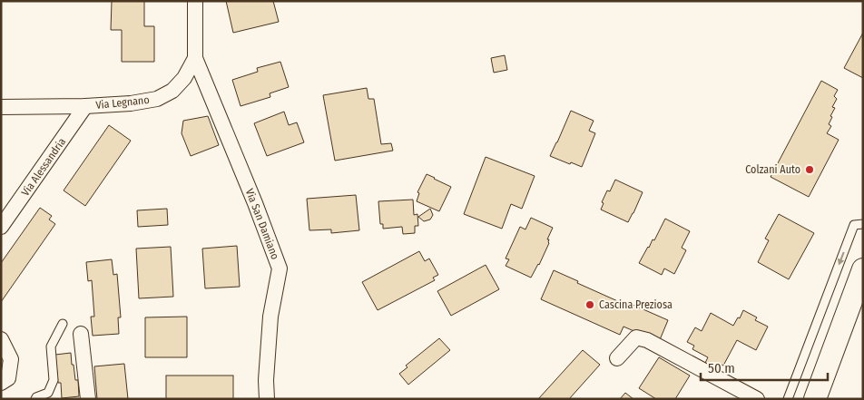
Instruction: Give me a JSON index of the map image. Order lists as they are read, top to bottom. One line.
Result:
{"streets":{"street":["Via Legnano","Via Alessandria","Via San Damiano"]},"crossings":[["Via Legnano","Via Alessandria"],["Via Legnano","Via San Damiano"]],"places":["Colzani Auto","Cascina Preziosa"],"scale_bar":"50 m"}
